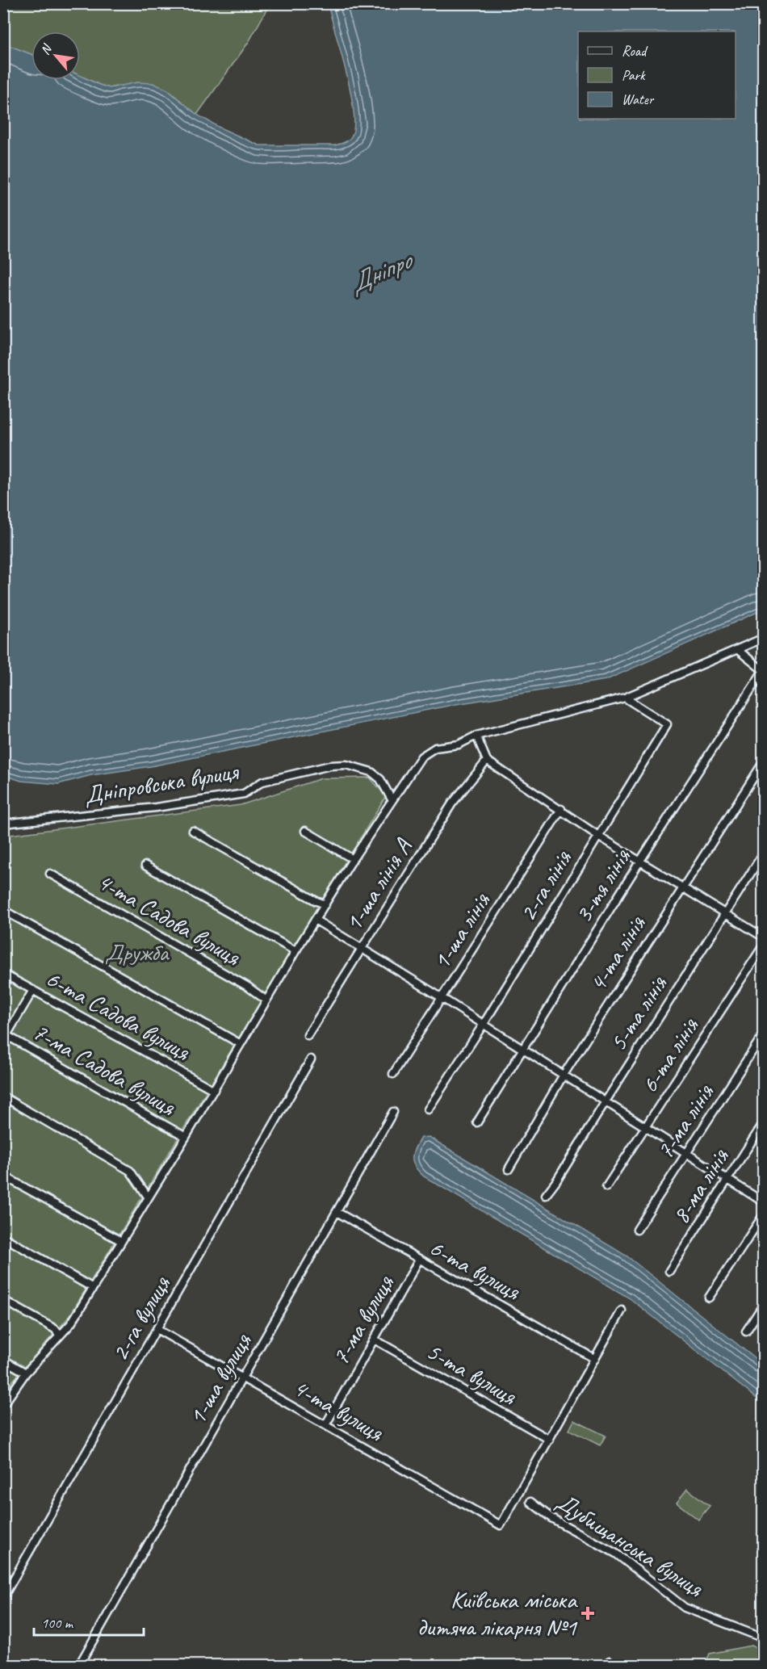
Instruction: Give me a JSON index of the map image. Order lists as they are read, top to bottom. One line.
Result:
{"streets":{"street":["Дніпровська вулиця","1-ша лінія А","2-га лінія","3-тя лінія","4-та Садова вулиця","1-ша лінія","4-та лінія","5-та лінія","6-та Садова вулиця","6-та лінія","7-ма Садова вулиця","7-ма лінія","8-ма лінія","6-та вулиця","2-га вулиця","7-ма вулиця","5-та вулиця","1-ша вулиця","4-та вулиця","Дубищанська вулиця"]},"crossings":[["6-та вулиця","7-ма вулиця"],["6-та вулиця","1-ша вулиця"],["2-га вулиця","4-та вулиця"],["7-ма вулиця","5-та вулиця"],["7-ма вулиця","4-та вулиця"],["5-та вулиця","4-та вулиця"],["1-ша вулиця","4-та вулиця"]],"water":["Дніпро"],"parks":["Дружба"],"places":{"health":["Київська міська дитяча лікарня №1"]},"legend":["Road","Park","Water"],"scale_bar":"100 m","north":"top left"}
